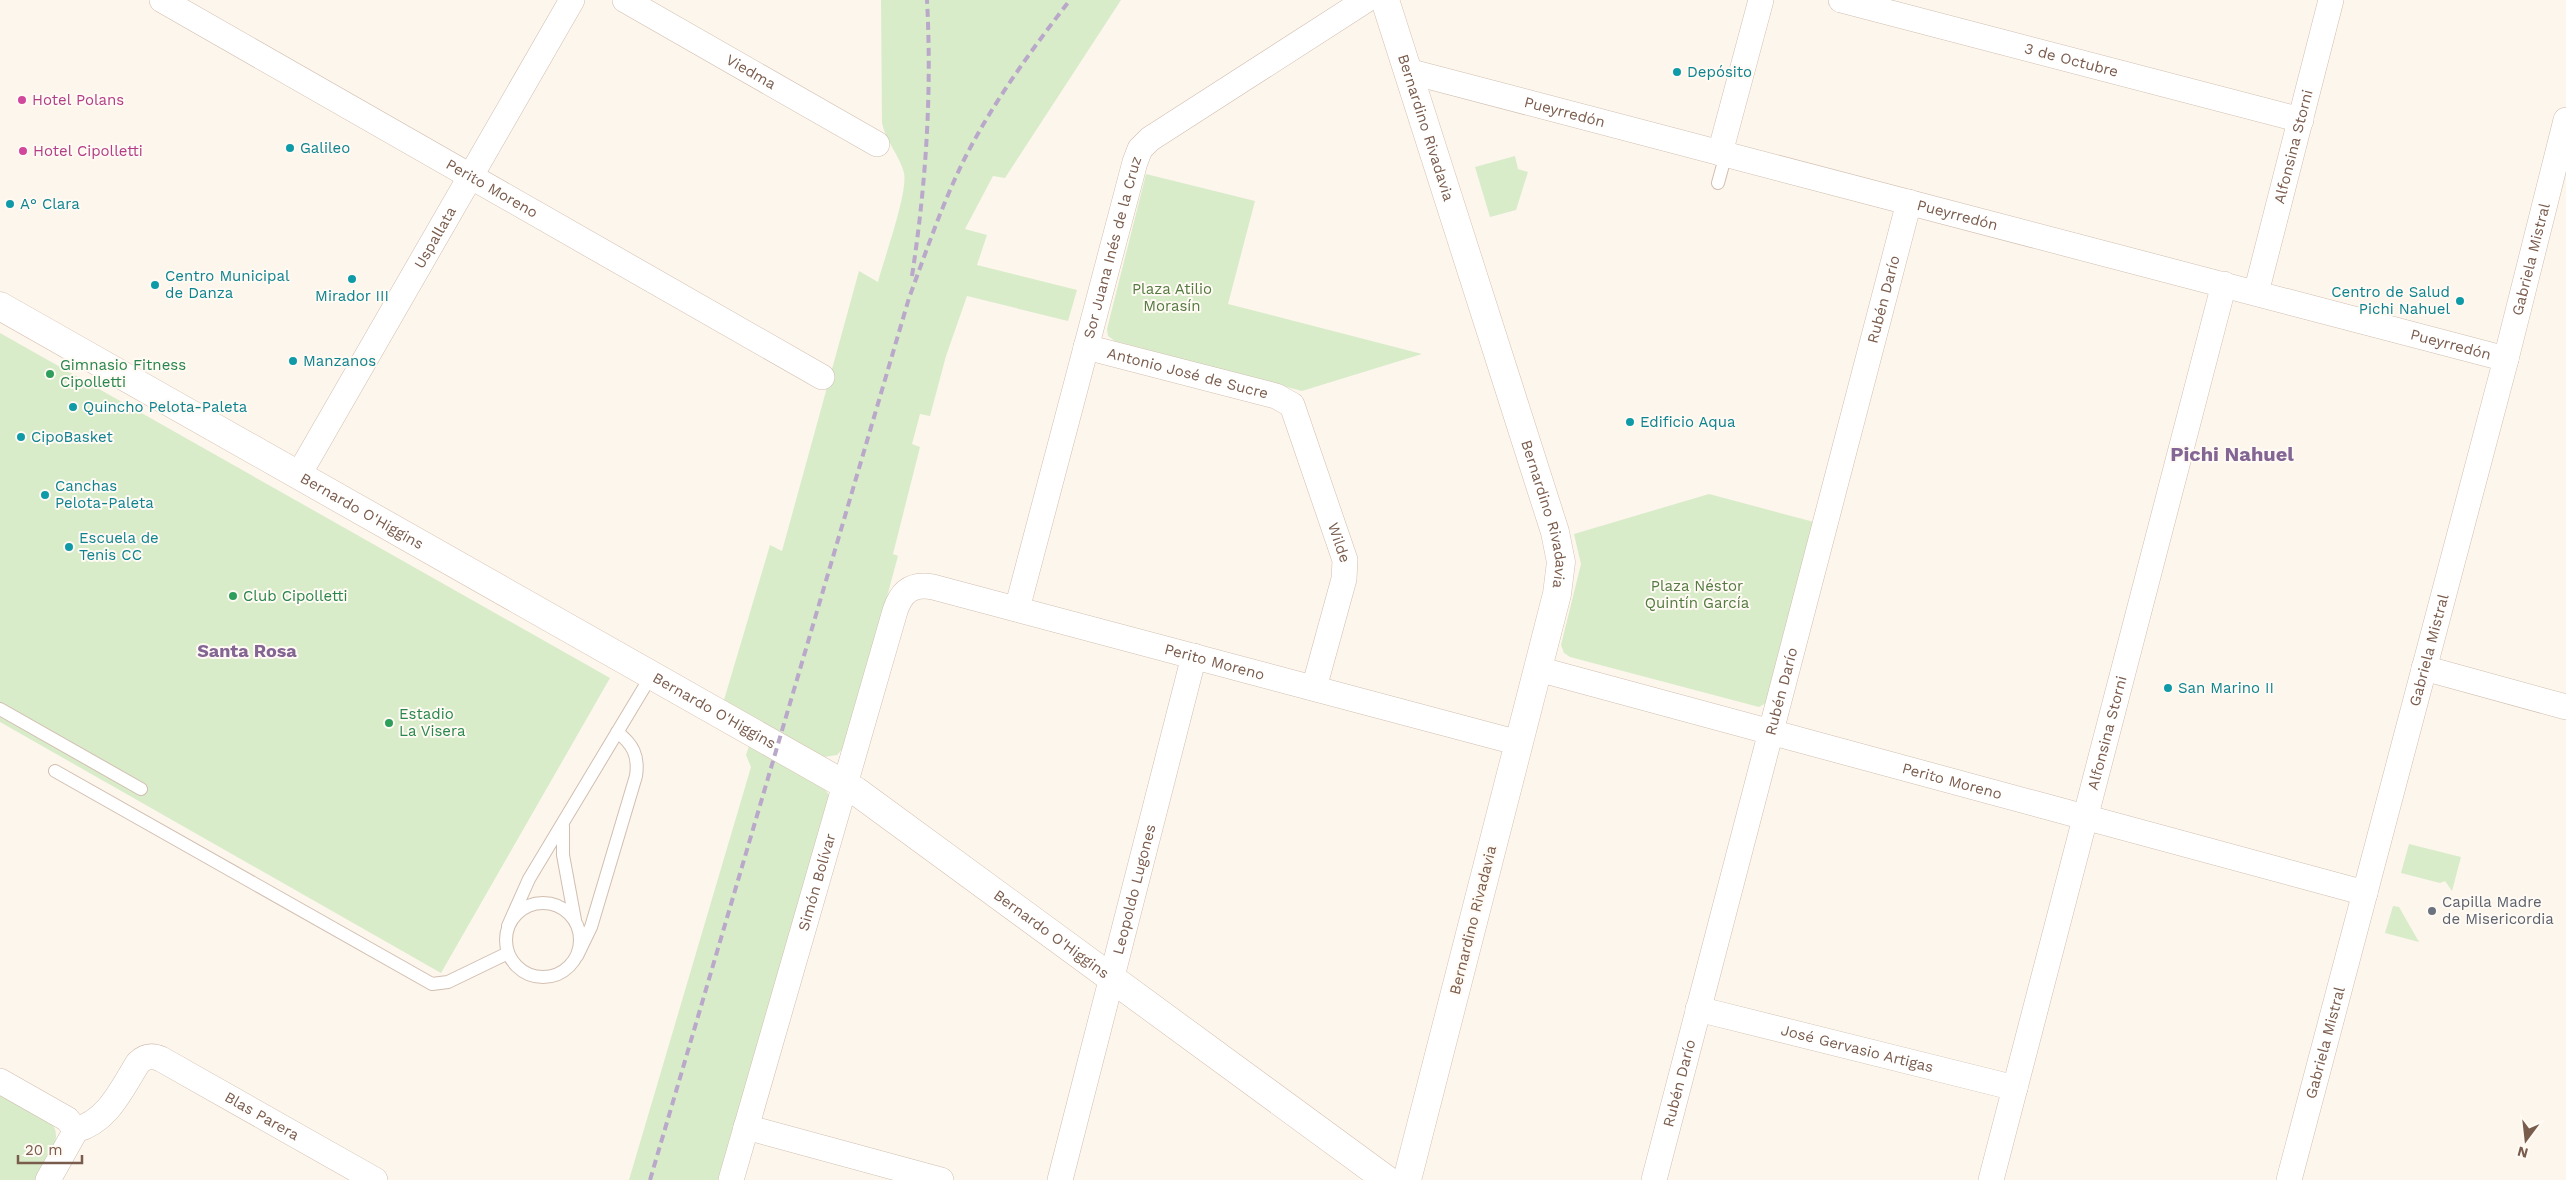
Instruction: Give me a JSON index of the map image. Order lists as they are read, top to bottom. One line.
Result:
{"streets":{"main road":["Bernardino Rivadavia","Bernardo O'Higgins"],"street":["3 de Octubre","Viedma","Pueyrredón","Alfonsina Storni","Perito Moreno","Uspallata","Sor Juana Inés de la Cruz","Gabriela Mistral","Rubén Darío","Antonio José de Sucre","Wilde","Simón Bolívar","Leopoldo Lugones","José Gervasio Artigas","Blas Parera"]},"crossings":[["3 de Octubre","Alfonsina Storni"],["Pueyrredón","Bernardino Rivadavia"],["Pueyrredón","Alfonsina Storni"],["Pueyrredón","Gabriela Mistral"],["Pueyrredón","Rubén Darío"],["Bernardino Rivadavia","Perito Moreno"],["Alfonsina Storni","Perito Moreno"],["Alfonsina Storni","José Gervasio Artigas"],["Perito Moreno","Uspallata"],["Perito Moreno","Sor Juana Inés de la Cruz"],["Perito Moreno","Gabriela Mistral"],["Perito Moreno","Rubén Darío"],["Perito Moreno","Wilde"],["Perito Moreno","Simón Bolívar"],["Perito Moreno","Leopoldo Lugones"],["Uspallata","Bernardo O'Higgins"],["Sor Juana Inés de la Cruz","Antonio José de Sucre"],["Rubén Darío","José Gervasio Artigas"],["Antonio José de Sucre","Wilde"],["Bernardo O'Higgins","Simón Bolívar"],["Bernardo O'Higgins","Leopoldo Lugones"]],"districts":["Pichi Nahuel","Santa Rosa"],"parks":["Plaza Atilio Morasín","Plaza Néstor Quintín García"],"places":["Depósito","Hotel Polans","Galileo","Hotel Cipolletti","A° Clara","Mirador III","Centro Municipal de Danza","Centro de Salud Pichi Nahuel","Manzanos","Gimnasio Fitness Cipolletti","Quincho Pelota-Paleta","Edificio Aqua","CipoBasket","Canchas Pelota-Paleta","Escuela de Tenis CC","Club Cipolletti","San Marino II","Estadio La Visera","Capilla Madre de Misericordia"],"scale_bar":"20 m","north":"bottom"}
